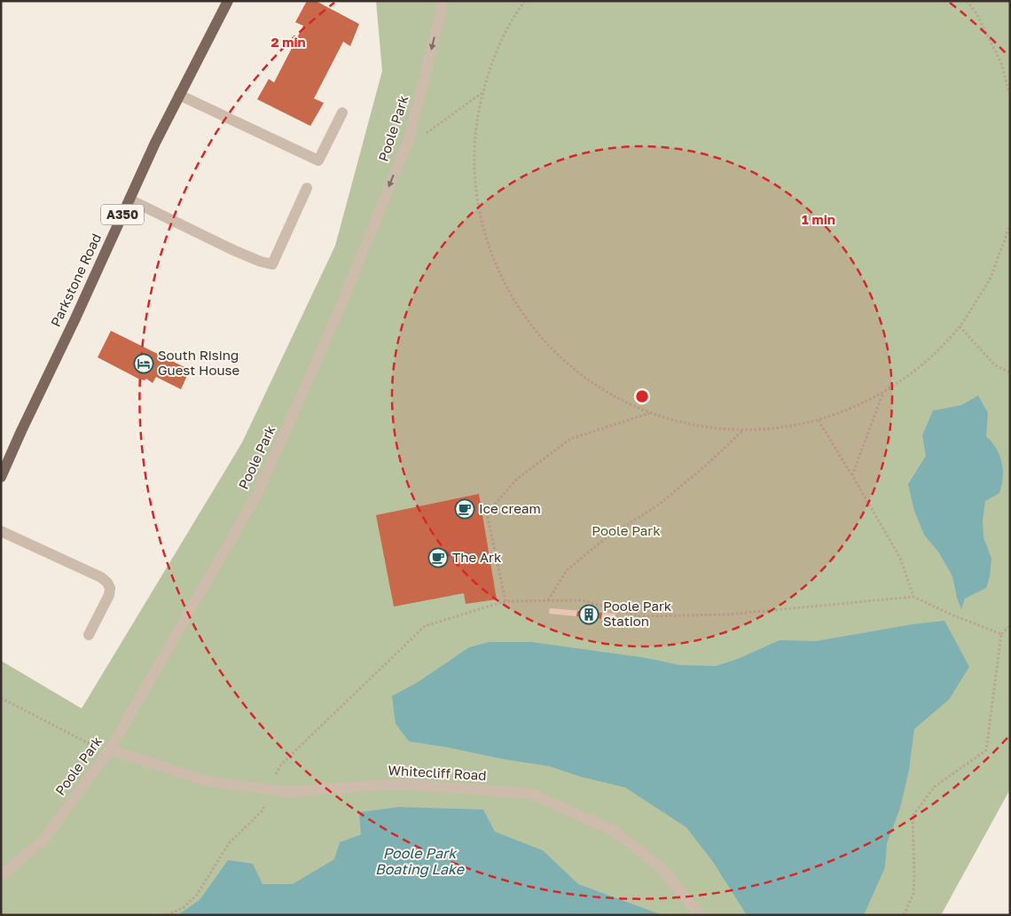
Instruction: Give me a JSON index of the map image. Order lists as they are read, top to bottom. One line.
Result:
{"streets":{"main road":["A350","Parkstone Road"],"street":["Poole Park","Whitecliff Road"]},"crossings":[["Poole Park","Whitecliff Road"]],"one_way":["Poole Park"],"water":["Poole Park Boating Lake"],"parks":["Poole Park"],"places":{"hotel":["South Rising Guest House"],"cafe":["Ice cream","The Ark"],"building":["Poole Park Station"]},"rings":["2 min","1 min"]}
